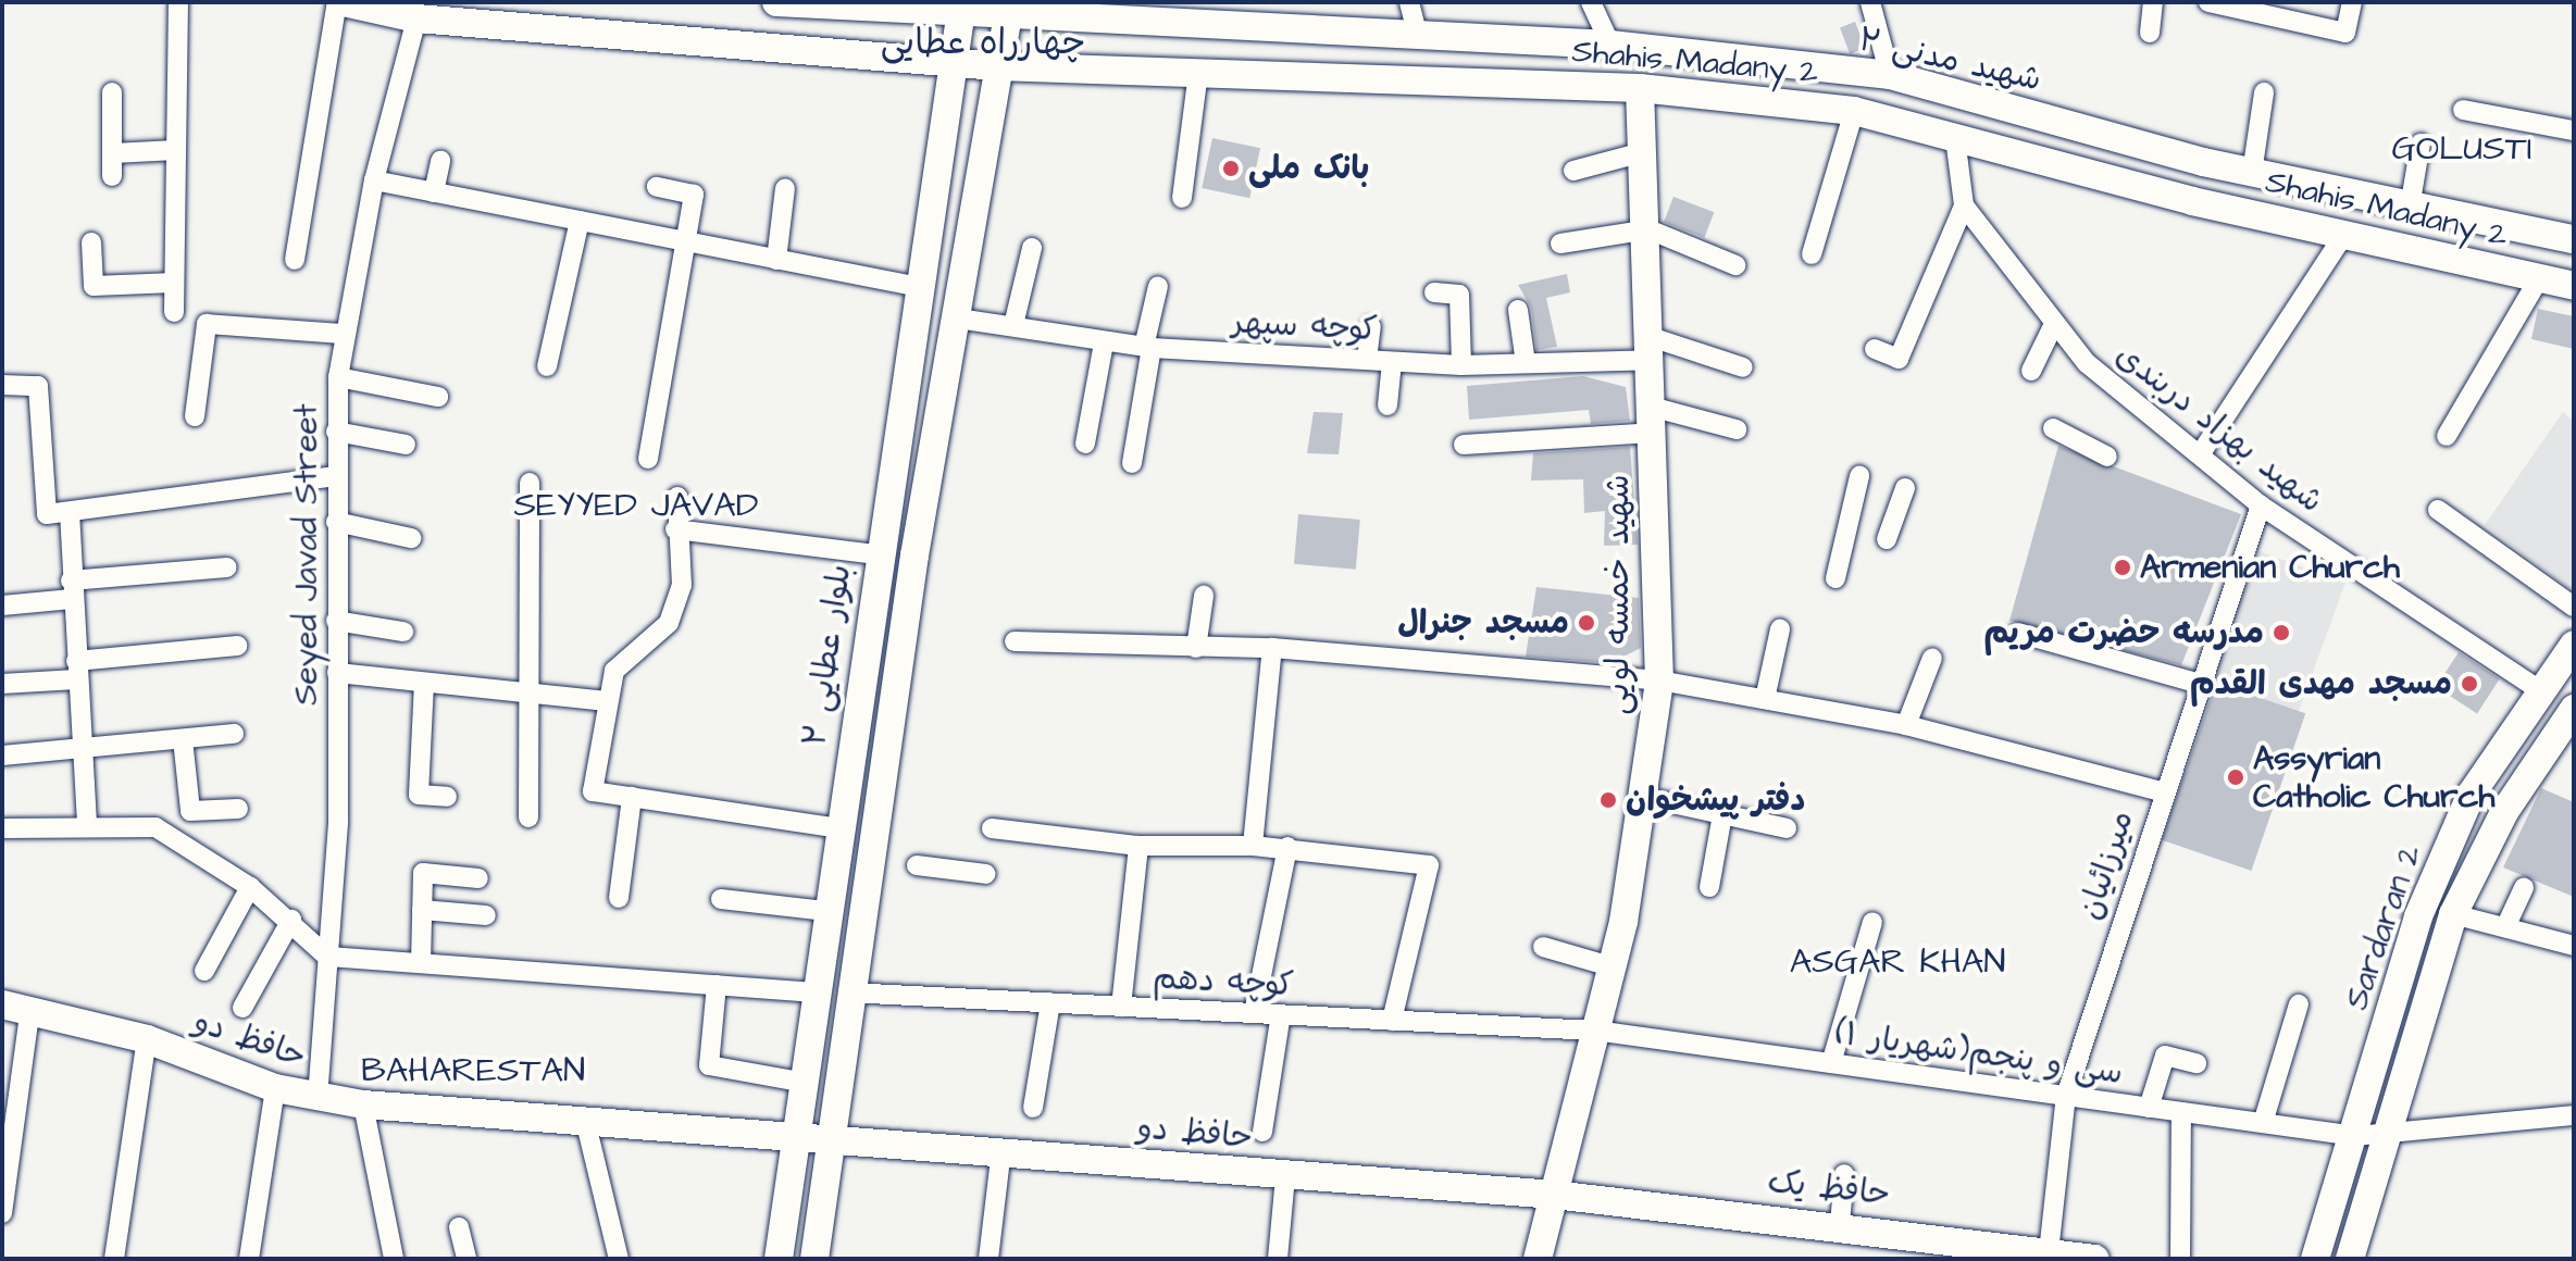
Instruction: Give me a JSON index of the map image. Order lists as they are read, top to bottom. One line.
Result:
{"streets":{"street":["شهید مدنی ۲","Shahis Madany 2","کوچه سپهر","شهید بهزاد دربندی","Seyed Javad Street","شهید خمسه لویی","بلوار عطایی ۲","میرزائیان","Sardaran 2","کوچه دهم","حافظ دو","سی و پنجم(شهریار ۱)","حافظ یک"]},"crossings":[["شهید مدنی ۲","بلوار عطایی ۲"],["Shahis Madany 2","شهید بهزاد دربندی"],["Shahis Madany 2","شهید خمسه لویی"],["کوچه سپهر","شهید خمسه لویی"],["شهید بهزاد دربندی","میرزائیان"],["شهید بهزاد دربندی","Sardaran 2"],["Seyed Javad Street","حافظ دو"],["شهید خمسه لویی","کوچه دهم"],["شهید خمسه لویی","حافظ دو"],["شهید خمسه لویی","سی و پنجم(شهریار ۱)"],["شهید خمسه لویی","حافظ یک"],["بلوار عطایی ۲","حافظ دو"],["میرزائیان","سی و پنجم(شهریار ۱)"],["میرزائیان","حافظ یک"],["Sardaran 2","سی و پنجم(شهریار ۱)"],["کوچه دهم","سی و پنجم(شهریار ۱)"],["حافظ دو","حافظ یک"]],"districts":["چهارراه عطایی","GOLUSTI","SEYYED JAVAD","ASGAR KHAN","BAHARESTAN"],"places":["بانک ملی","Armenian Church","مسجد جنرال","مدرسه حضرت مریم","مسجد مهدی القدم","Assyrian Catholic Church","دفتر پیشخوان"]}
